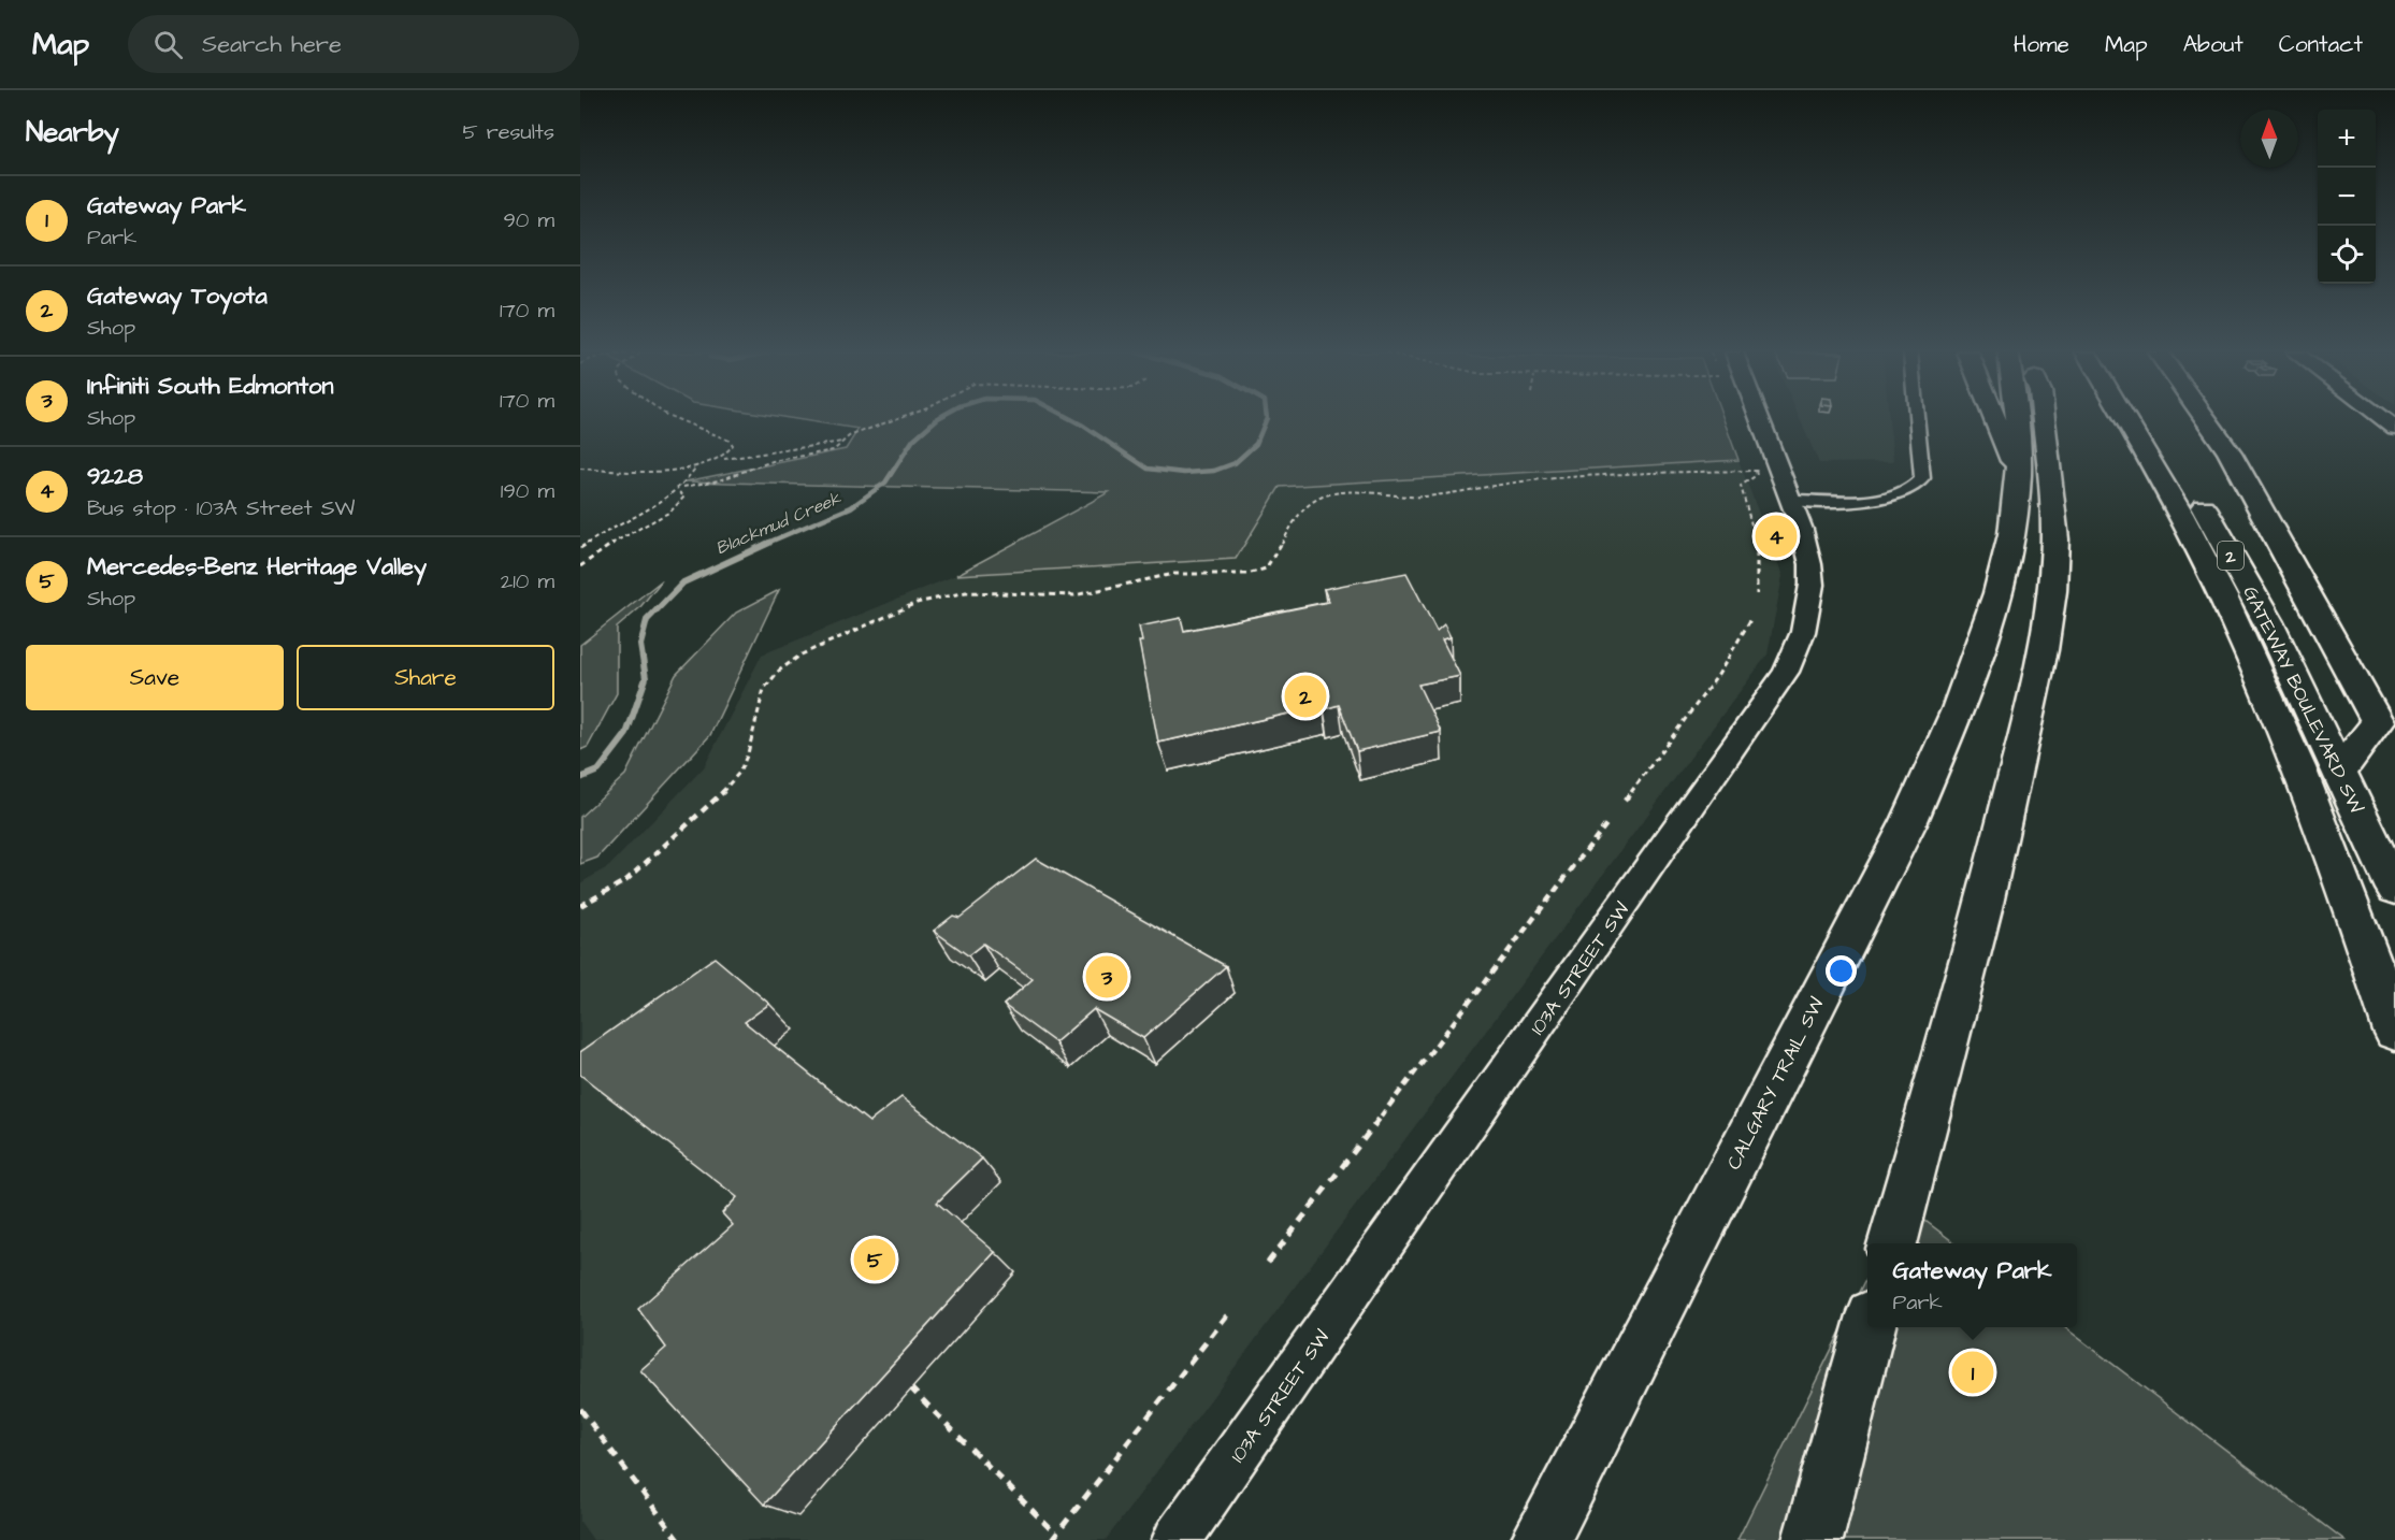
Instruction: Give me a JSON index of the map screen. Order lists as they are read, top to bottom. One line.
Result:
{"streets":{"highway":["2","GATEWAY BOULEVARD SW","CALGARY TRAIL SW"],"street":["103A STREET SW"]},"water":["Blackmud Creek"],"north":"top","page":{"header":"Map","search":"Search here","nav":["Home","Map","About","Contact"],"heading":["Nearby","5 results"],"map_buttons":["+","−"],"list":[{"mark":"1","name":"Gateway Park","note":"Park","value":"90 m"},{"mark":"2","name":"Gateway Toyota","note":"Shop","value":"170 m"},{"mark":"3","name":"Infiniti South Edmonton","note":"Shop","value":"170 m"},{"mark":"4","name":"9228","note":"Bus stop · 103A Street SW","value":"190 m"},{"mark":"5","name":"Mercedes-Benz Heritage Valley","note":"Shop","value":"210 m"}],"pins":["4","2","3","5","1"],"buttons":["Save","Share"],"popup":["Gateway Park","Park"]}}
